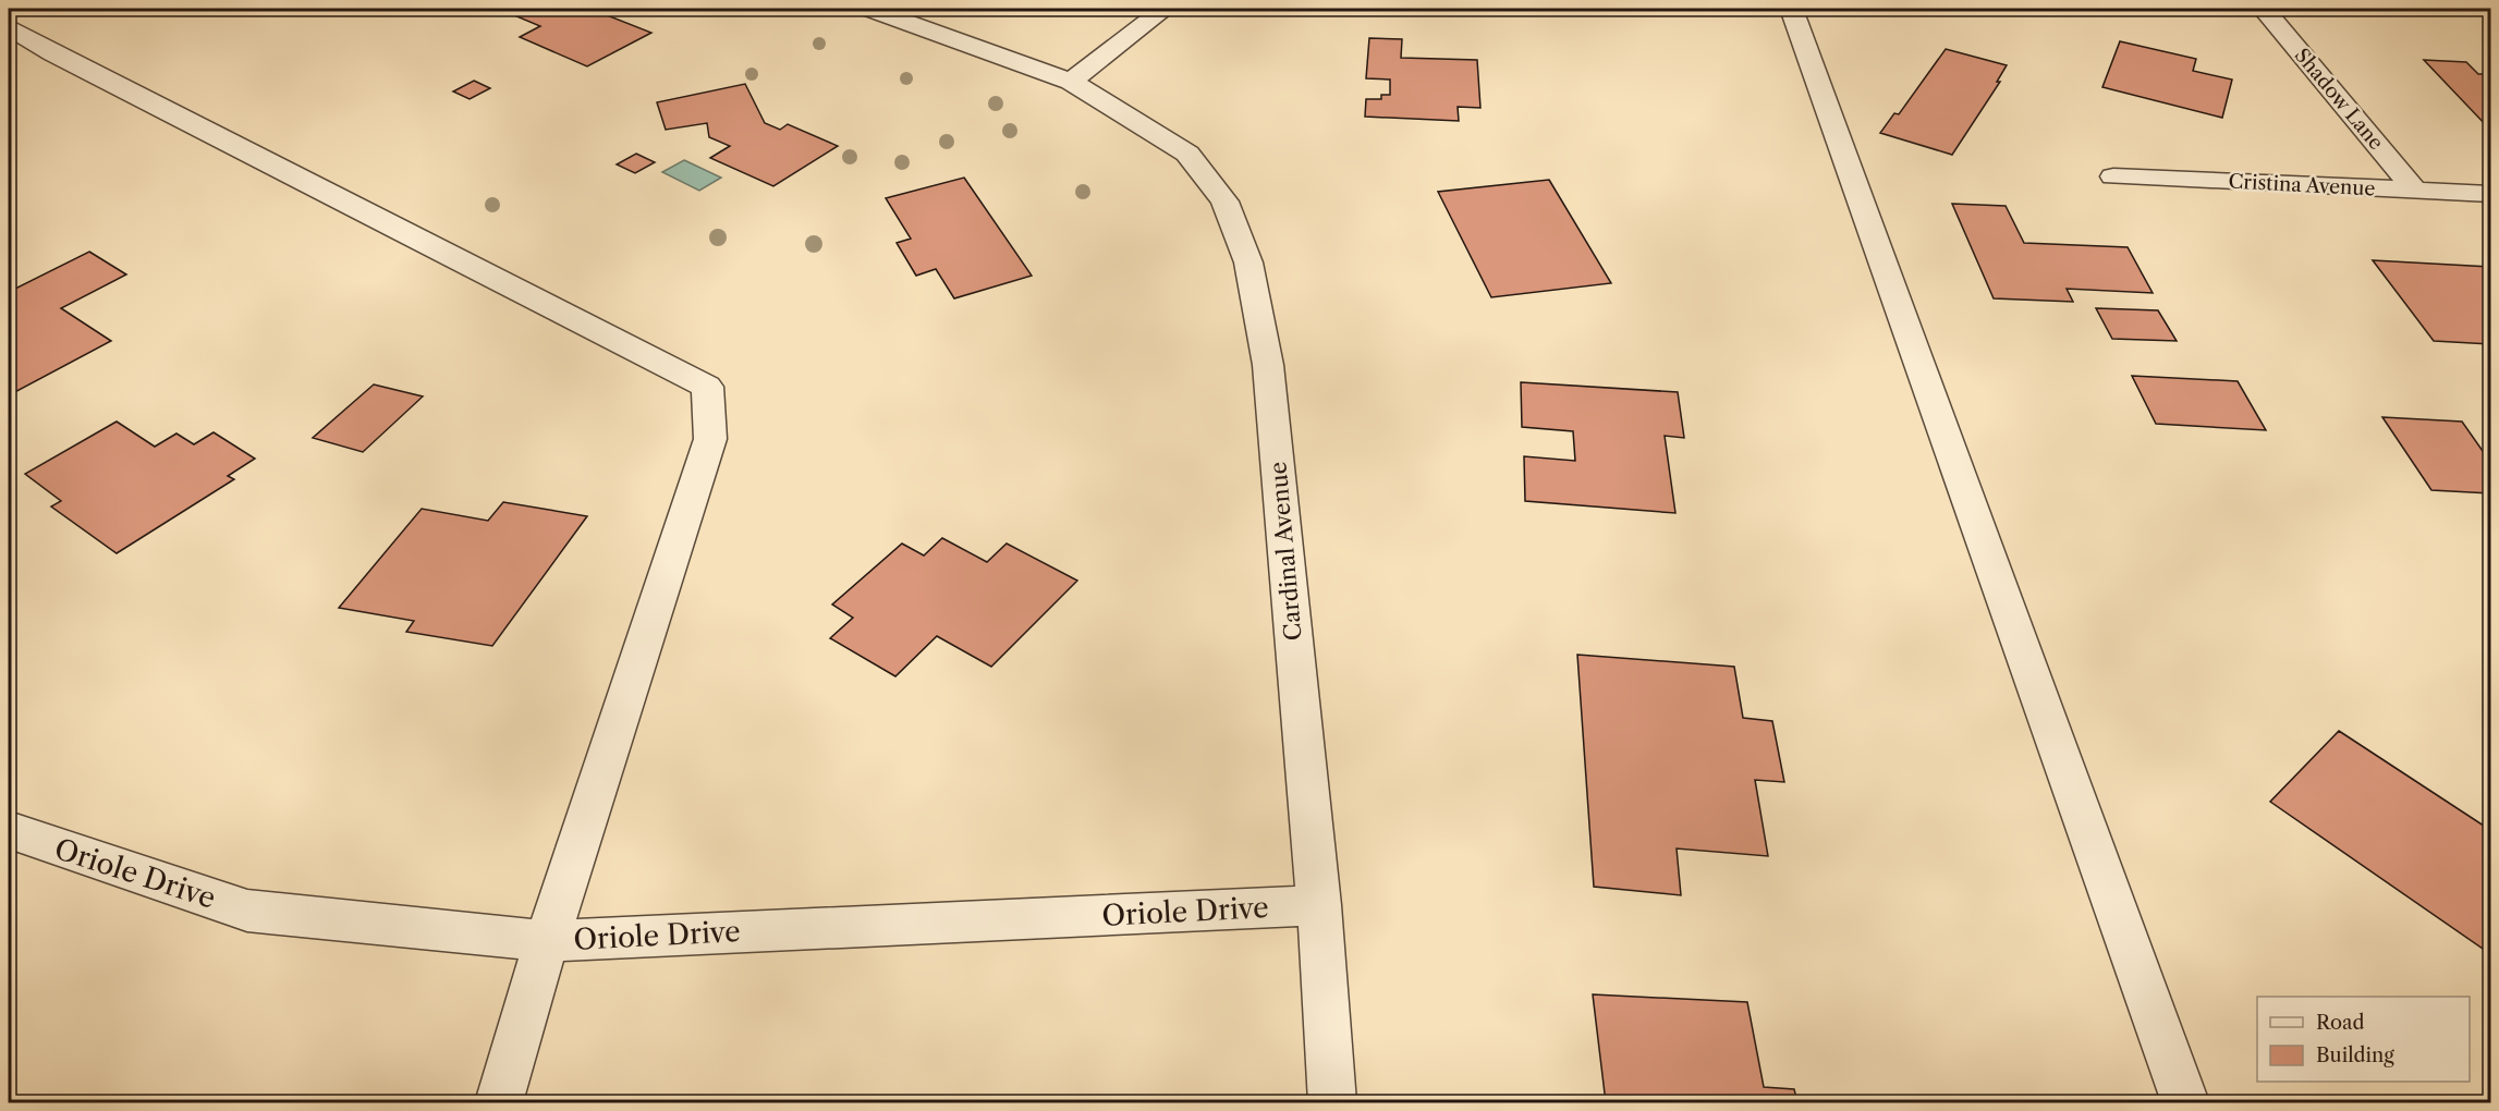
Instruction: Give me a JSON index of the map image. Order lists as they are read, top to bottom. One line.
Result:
{"streets":{"street":["Shadow Lane","Cristina Avenue","Cardinal Avenue","Oriole Drive"]},"crossings":[["Shadow Lane","Cristina Avenue"],["Cardinal Avenue","Oriole Drive"]],"legend":["Road","Building"]}
